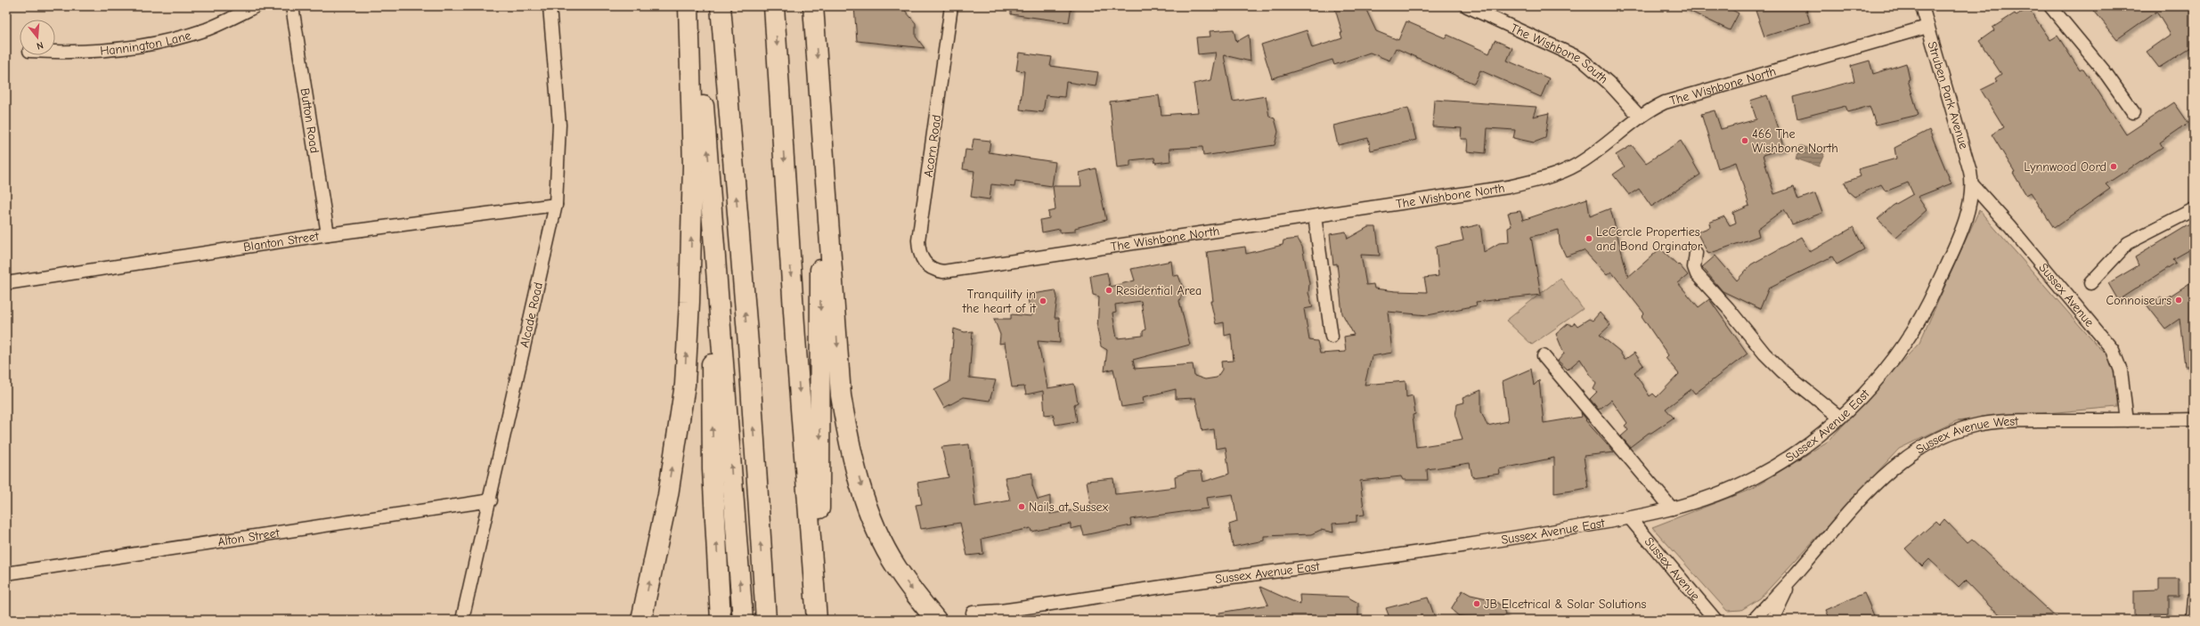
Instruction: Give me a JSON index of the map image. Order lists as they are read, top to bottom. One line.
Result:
{"streets":{"street":["Hannington Lane","The Wishbone South","The Wishbone North","Struben Park Avenue","Button Road","Acorn Road","Blanton Street","Sussex Avenue","Alcade Road","Sussex Avenue East","Sussex Avenue West","Alton Street"]},"crossings":[["The Wishbone South","The Wishbone North"],["The Wishbone North","Struben Park Avenue"],["The Wishbone North","Acorn Road"],["Struben Park Avenue","Sussex Avenue"],["Struben Park Avenue","Sussex Avenue East"],["Button Road","Blanton Street"],["Blanton Street","Alcade Road"],["Sussex Avenue","Sussex Avenue East"],["Sussex Avenue","Sussex Avenue West"],["Alcade Road","Alton Street"]],"places":["466 The Wishbone North","Lynnwood Oord","LeCercle Properties and Bond Orginator","Residential Area","Connoiseurs","Tranquility in the heart of it","Nails at Sussex","JB Elcetrical & Solar Solutions"],"north":"bottom"}
